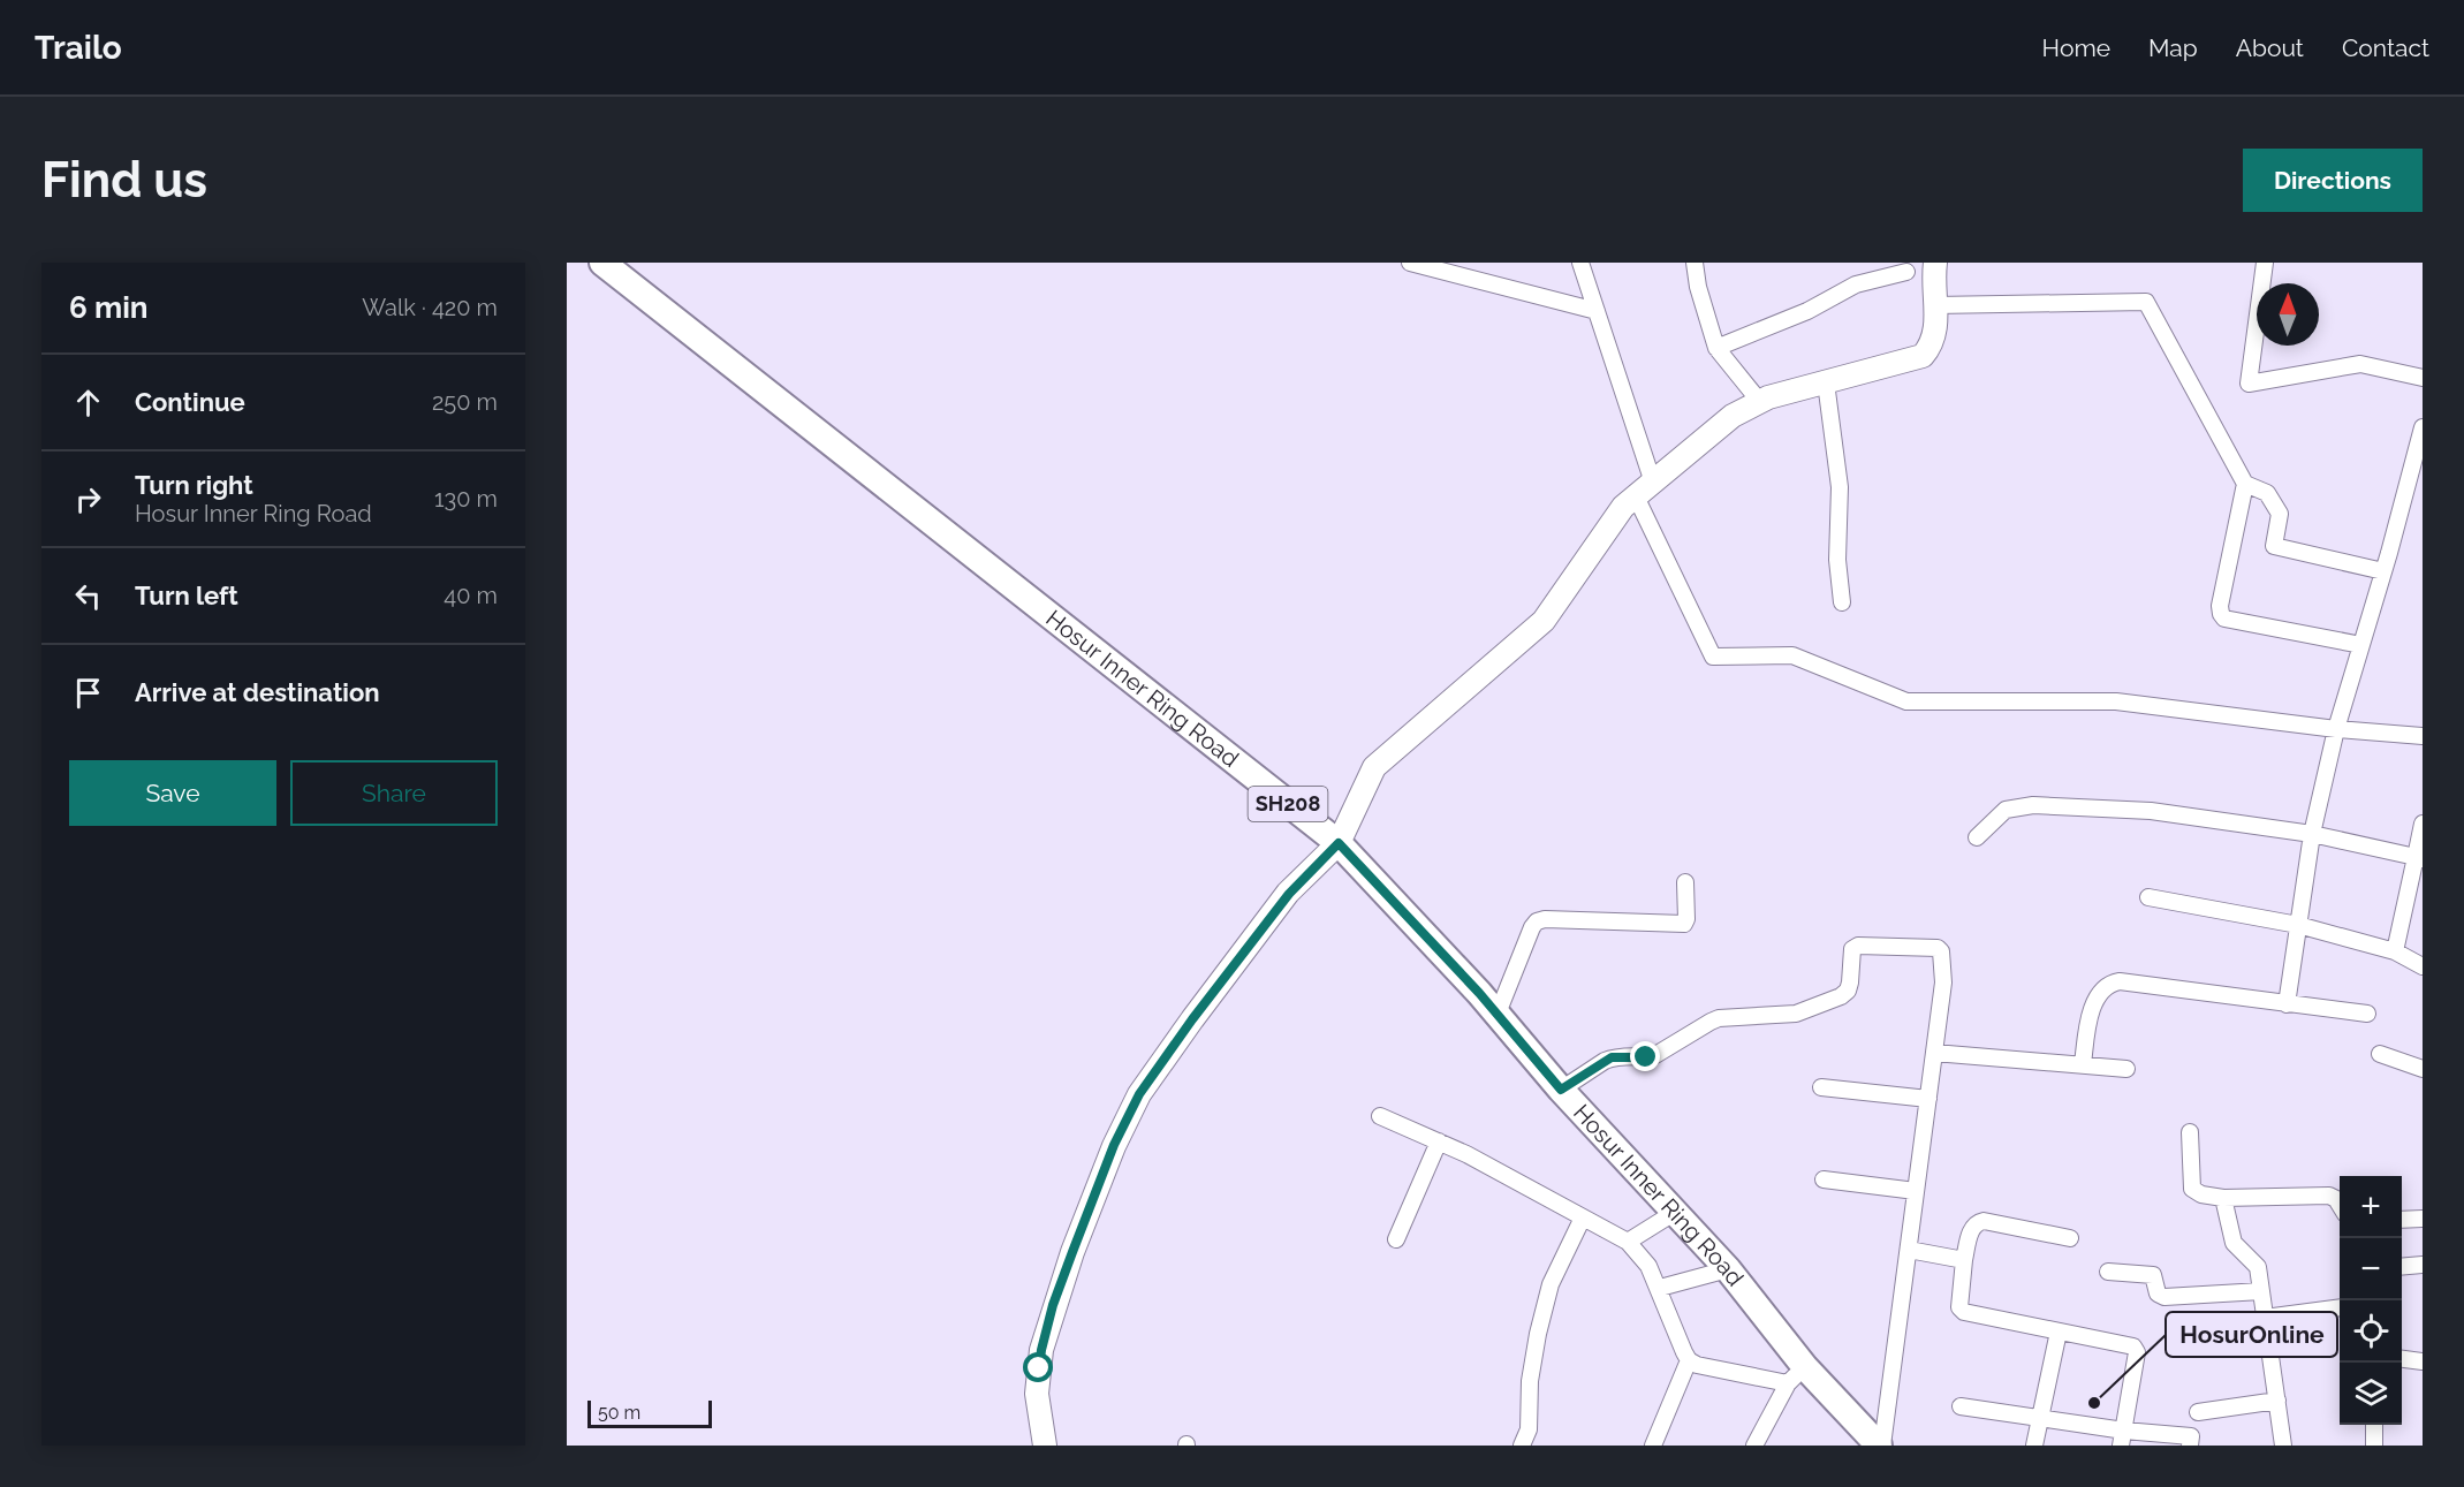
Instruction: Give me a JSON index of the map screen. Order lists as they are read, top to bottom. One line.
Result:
{"streets":{"main road":["Hosur Inner Ring Road","SH208"]},"places":["HosurOnline"],"scale_bar":"50 m","north":"top","page":{"header":"Trailo","nav":["Home","Map","About","Contact"],"buttons":["Directions",["Save","Share"]],"title":"Find us","heading":["6 min","Walk · 420 m"],"list":[["Continue","250 m"],["Turn right","Hosur Inner Ring Road","130 m"],["Turn left","40 m"],"Arrive at destination"],"map_buttons":["+","−"],"scale":"50 m"}}
